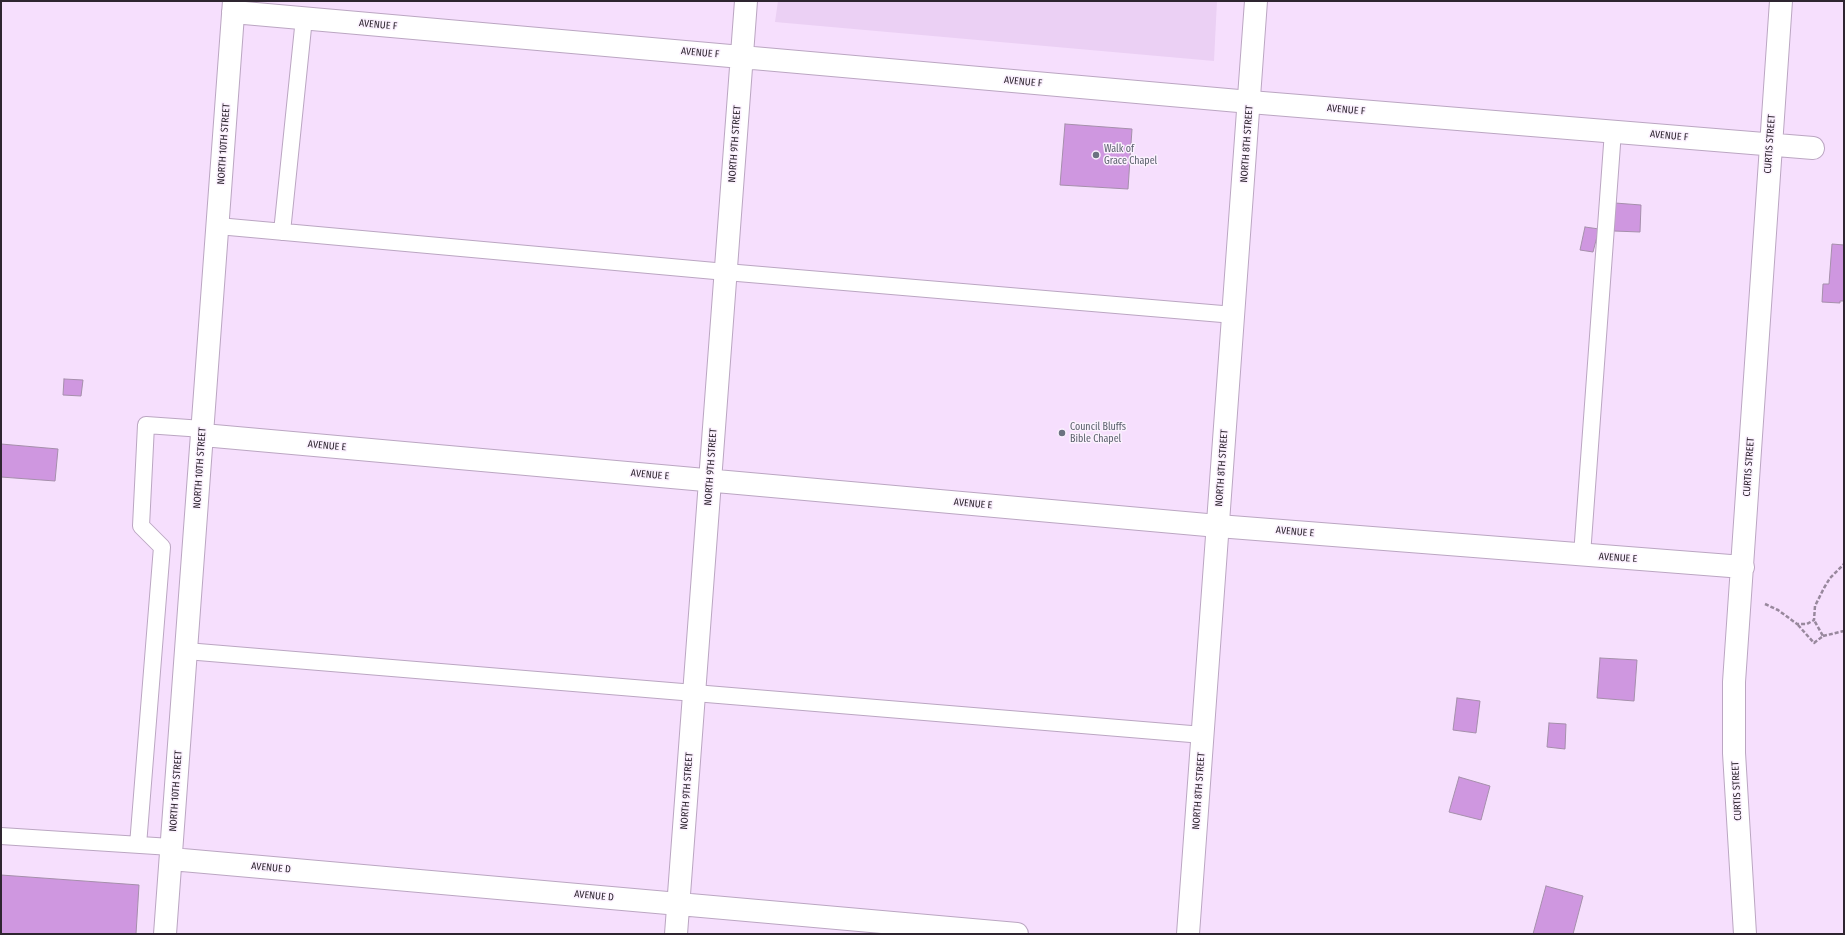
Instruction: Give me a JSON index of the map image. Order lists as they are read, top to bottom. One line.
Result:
{"streets":{"street":["AVENUE F","NORTH 10TH STREET","NORTH 9TH STREET","NORTH 8TH STREET","CURTIS STREET","AVENUE E","AVENUE D"]},"crossings":[["AVENUE F","NORTH 10TH STREET"],["AVENUE F","NORTH 9TH STREET"],["AVENUE F","NORTH 8TH STREET"],["AVENUE F","CURTIS STREET"],["NORTH 10TH STREET","AVENUE E"],["NORTH 10TH STREET","AVENUE D"],["NORTH 9TH STREET","AVENUE E"],["NORTH 9TH STREET","AVENUE D"],["NORTH 8TH STREET","AVENUE E"],["CURTIS STREET","AVENUE E"]],"places":["Walk of Grace Chapel","Council Bluffs Bible Chapel"]}
